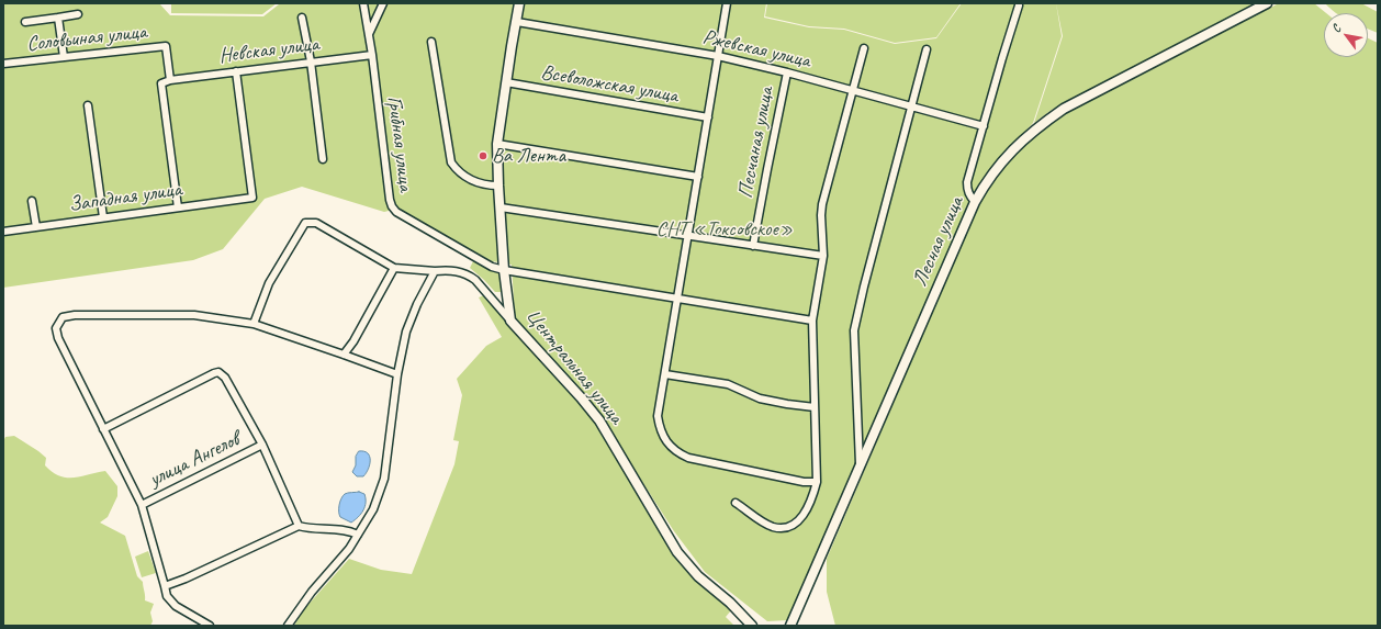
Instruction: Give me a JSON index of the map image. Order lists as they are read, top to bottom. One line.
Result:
{"streets":{"street":["Соловьиная улица","Ржевская улица","Невская улица","Всеволожская улица","Песчаная улица","Грибная улица","Западная улица","Лесная улица","Центральная улица","улица Ангелов"]},"crossings":[["Соловьиная улица","Невская улица"],["Ржевская улица","Песчаная улица"],["Ржевская улица","Центральная улица"],["Невская улица","Грибная улица"],["Невская улица","Западная улица"],["Всеволожская улица","Центральная улица"],["Грибная улица","Центральная улица"]],"parks":["СНТ «Токсовское»"],"places":["Ва Лента"],"north":"top left"}
